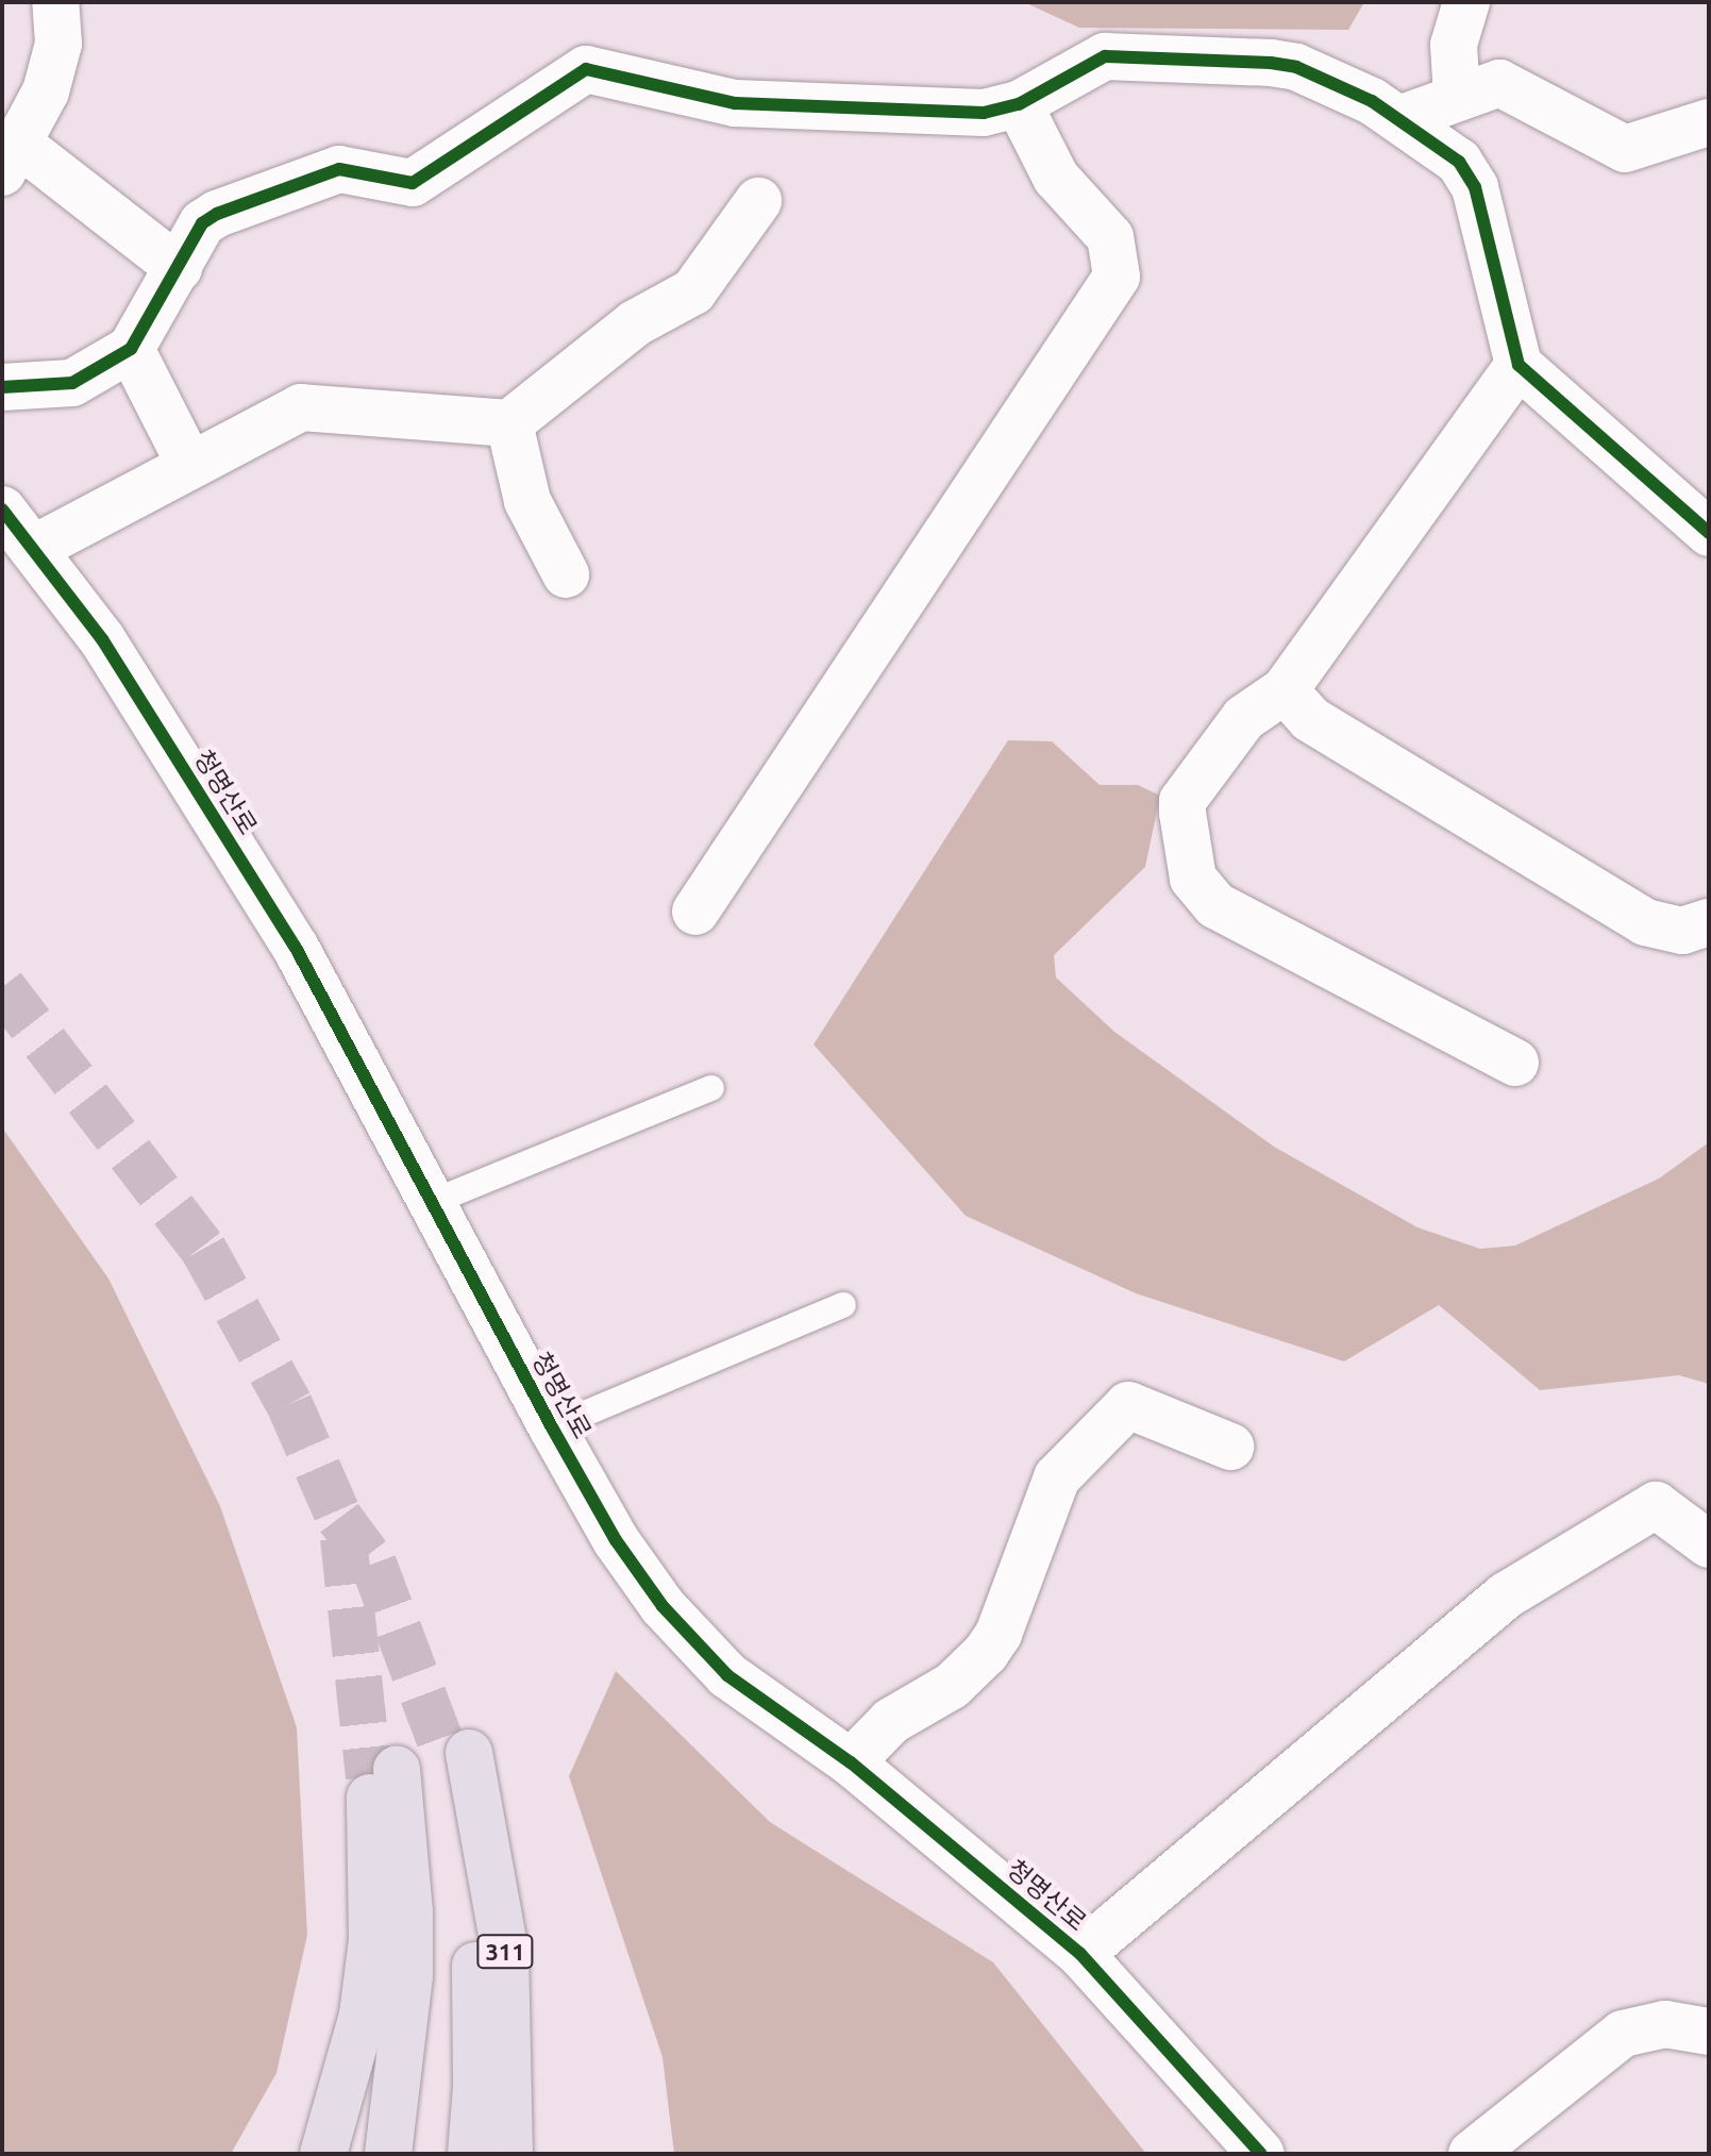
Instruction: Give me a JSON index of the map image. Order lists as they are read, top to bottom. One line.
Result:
{"streets":{"highway":["311"],"street":["청명산로"]}}
